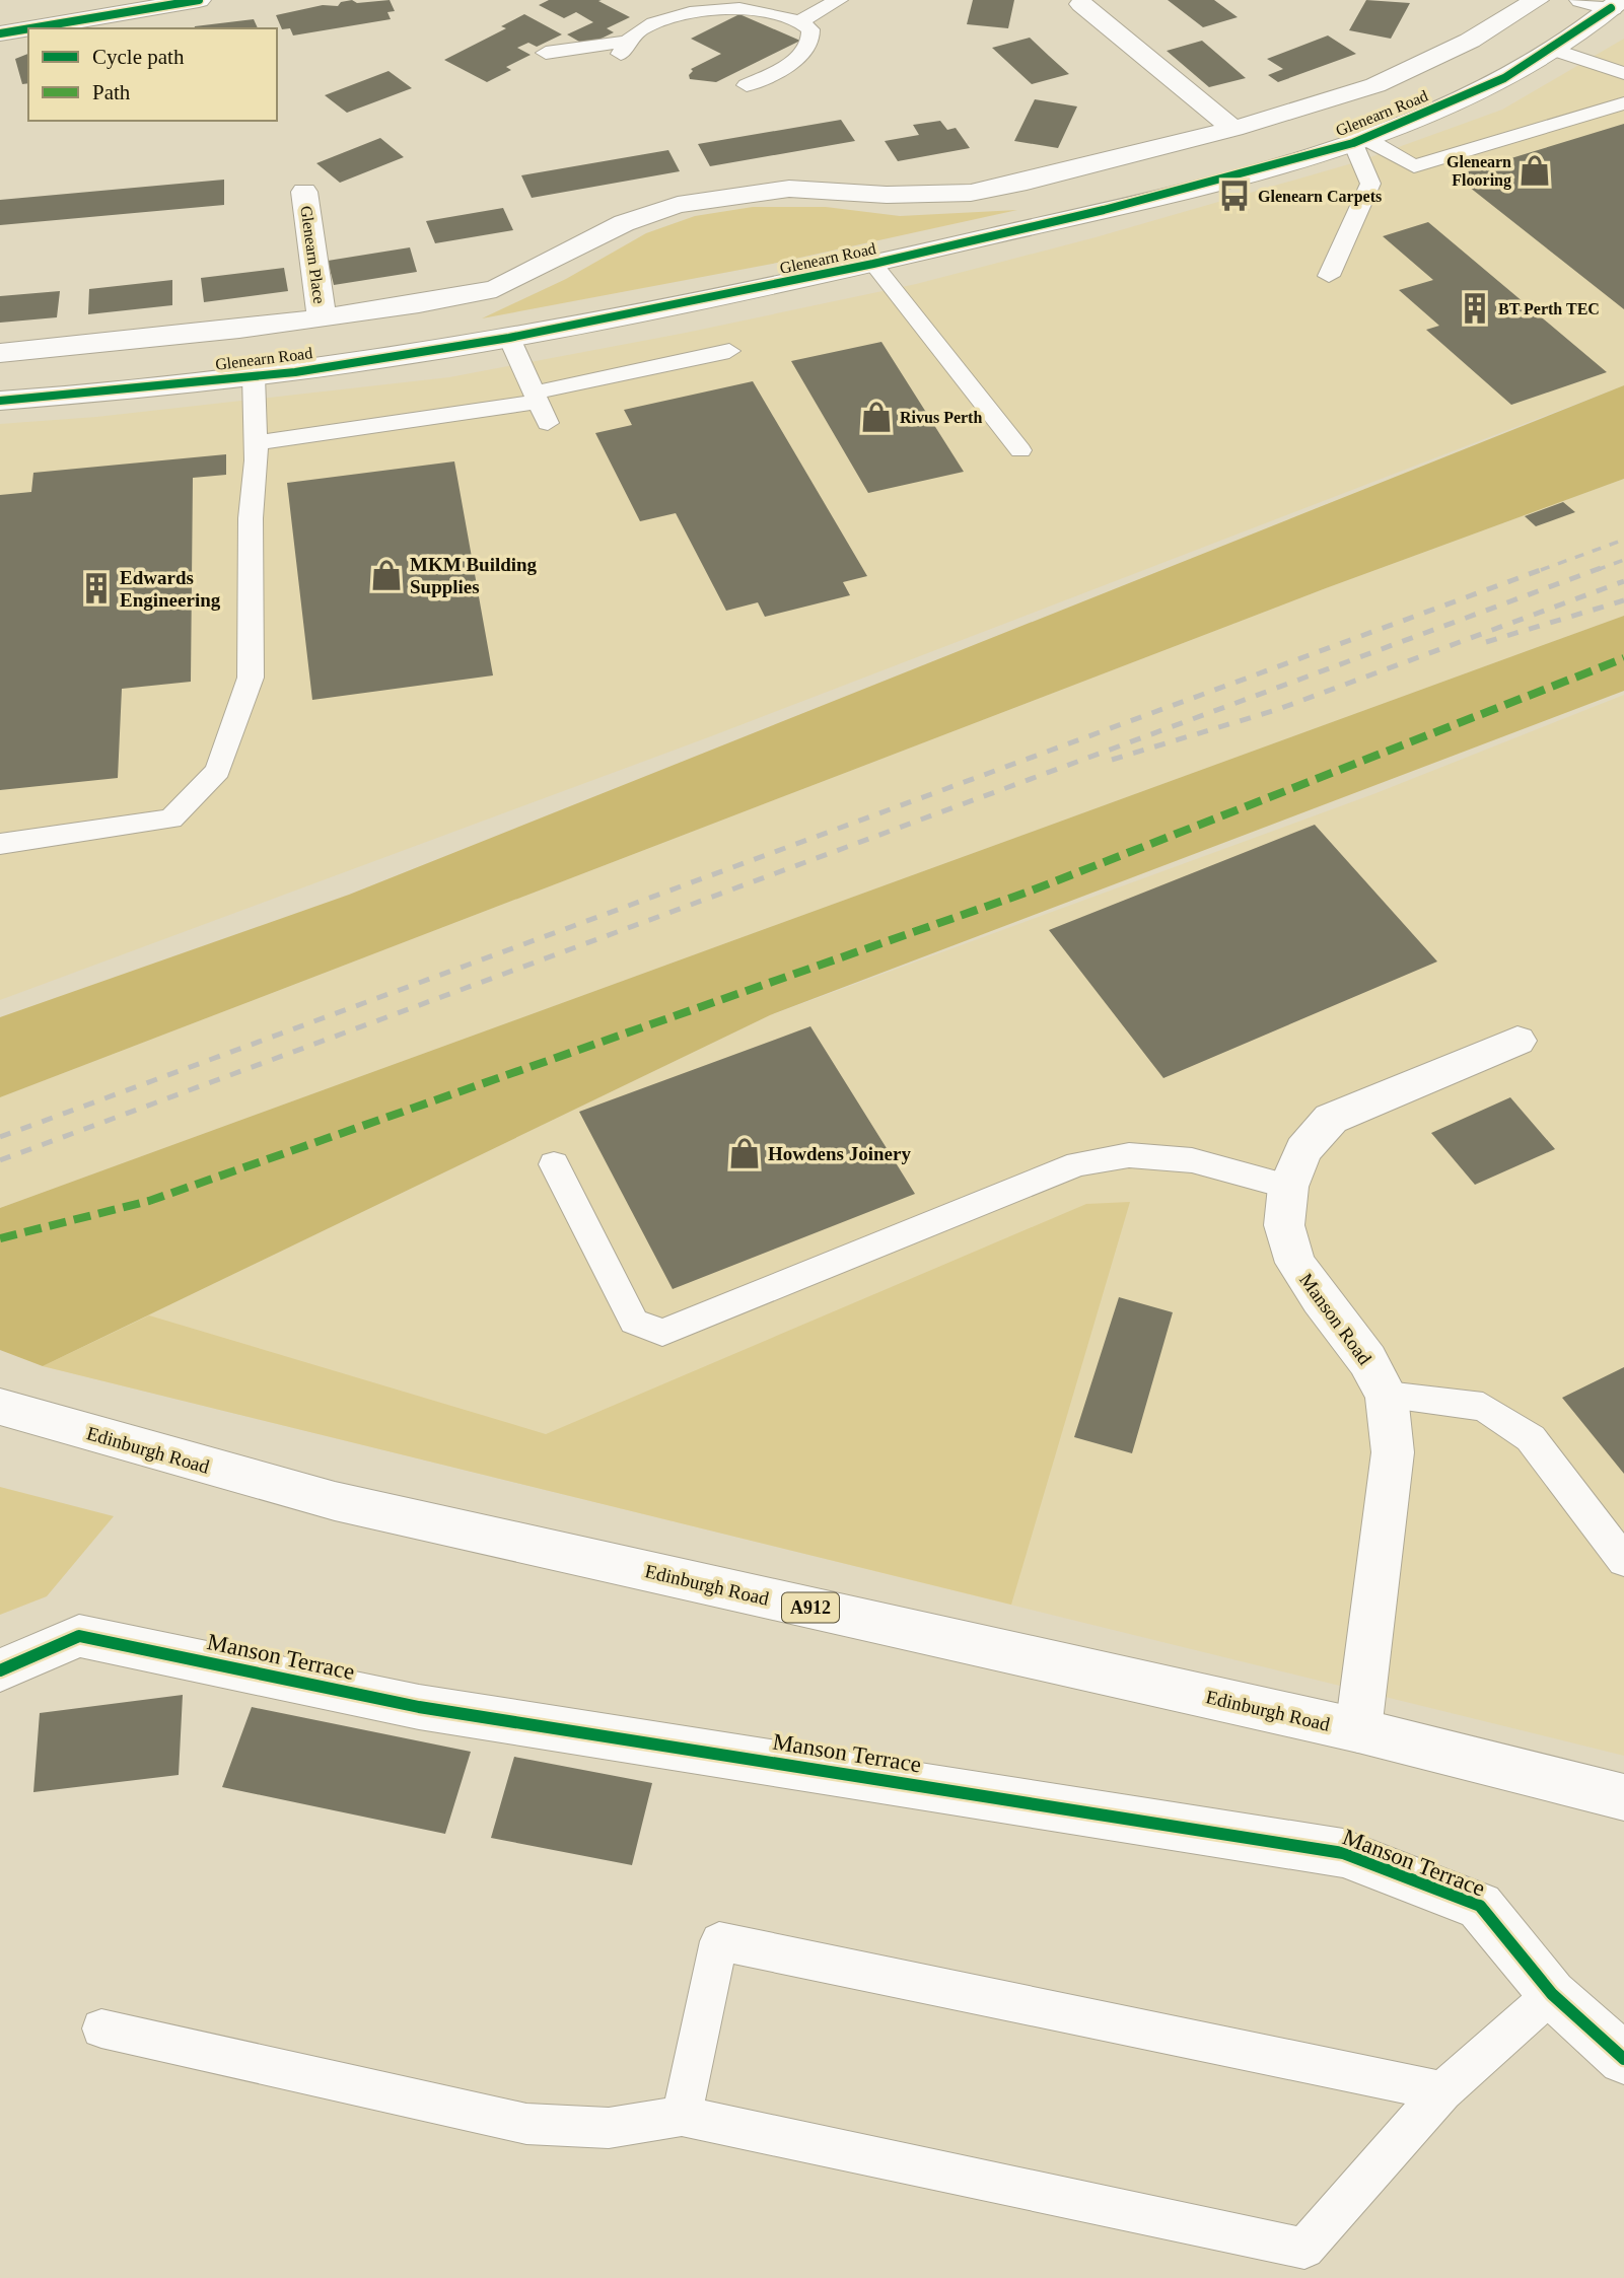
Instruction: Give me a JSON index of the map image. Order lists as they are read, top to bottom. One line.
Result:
{"streets":{"street":["Glenearn Road","Glenearn Place","Manson Road","Edinburgh Road","A912","Manson Terrace"]},"crossings":[["Glenearn Road","Glenearn Place"],["Manson Road","Edinburgh Road"]],"places":{"shop":["Glenearn Flooring","Rivus Perth","MKM Building Supplies","Howdens Joinery"],"bus stop":["Glenearn Carpets"],"building":["BT Perth TEC","Edwards Engineering"]},"legend":["Cycle path","Path"]}
